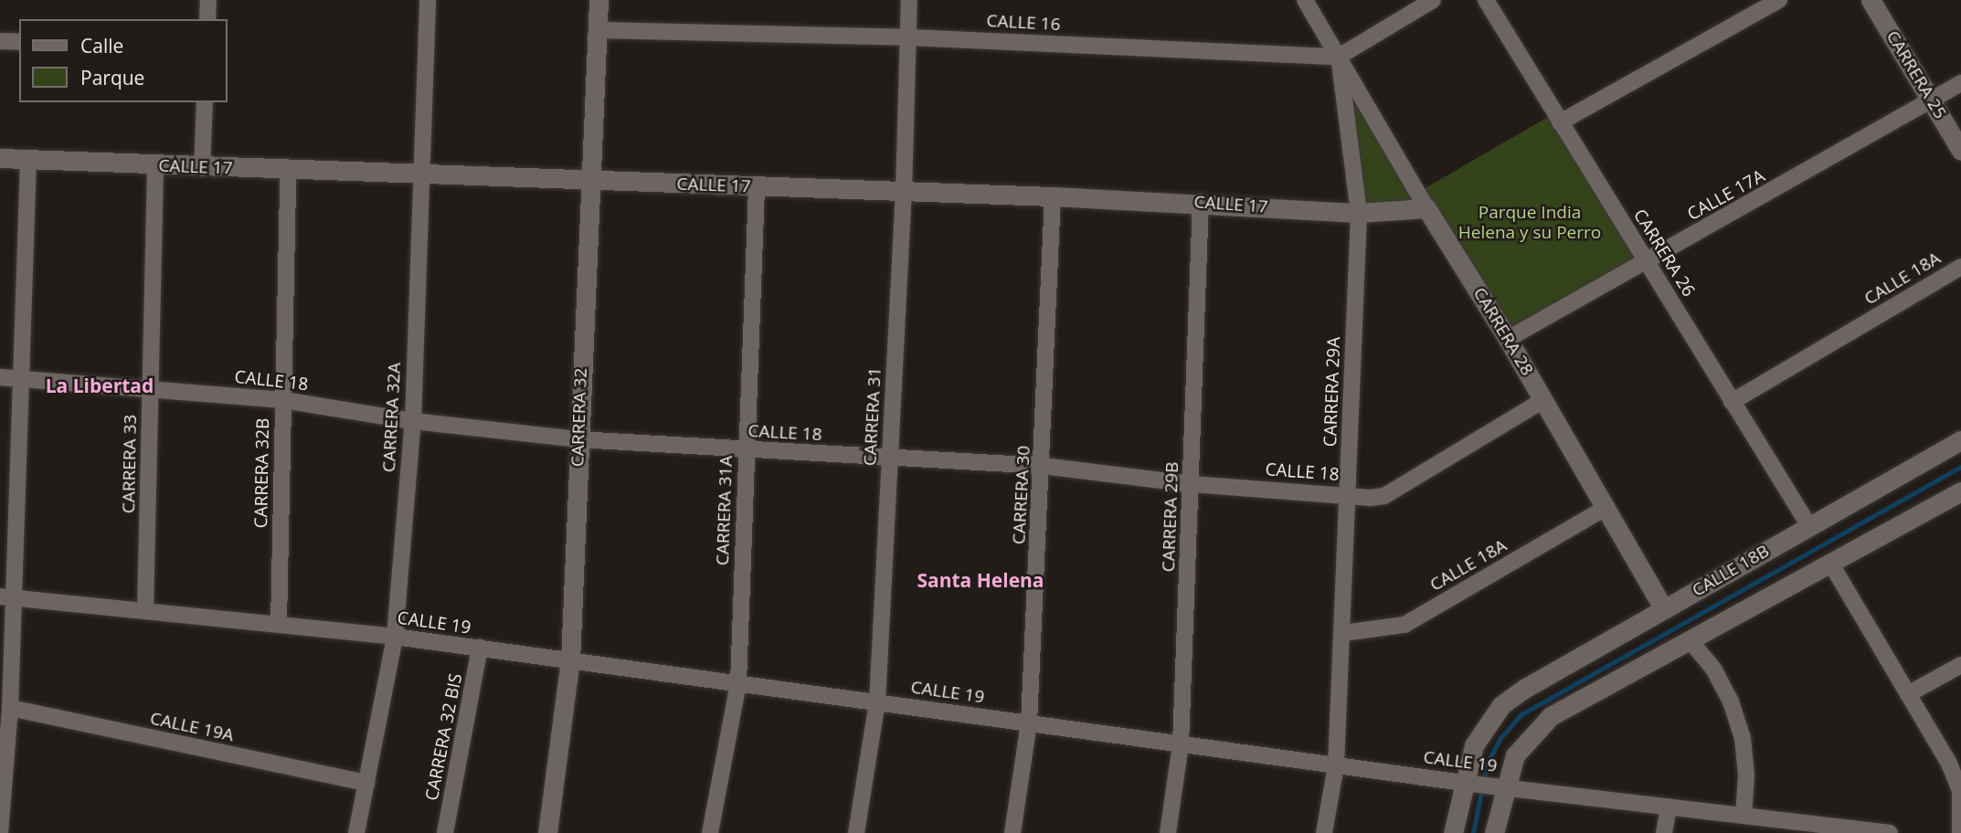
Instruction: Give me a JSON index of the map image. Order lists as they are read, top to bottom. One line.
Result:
{"streets":{"street":["CALLE 16","CARRERA 25","CALLE 17","CALLE 17A","CARRERA 26","CALLE 18A","CARRERA 28","CALLE 18","CARRERA 29A","CARRERA 31","CARRERA 32A","CARRERA 32","CARRERA 33","CARRERA 32B","CARRERA 30","CARRERA 31A","CARRERA 29B","CALLE 18B","CALLE 19","CALLE 19A","CARRERA 32 BIS"]},"crossings":[["CALLE 16","CARRERA 28"],["CALLE 16","CARRERA 29A"],["CALLE 16","CARRERA 31"],["CALLE 16","CARRERA 32"],["CARRERA 25","CALLE 17A"],["CALLE 17","CARRERA 28"],["CALLE 17","CARRERA 29A"],["CALLE 17","CARRERA 31"],["CALLE 17","CARRERA 32A"],["CALLE 17","CARRERA 32"],["CALLE 17","CARRERA 33"],["CALLE 17","CARRERA 32B"],["CALLE 17","CARRERA 30"],["CALLE 17","CARRERA 31A"],["CALLE 17","CARRERA 29B"],["CALLE 17A","CARRERA 26"],["CALLE 17A","CARRERA 28"],["CARRERA 26","CALLE 18A"],["CARRERA 26","CALLE 18B"],["CALLE 18A","CARRERA 28"],["CALLE 18A","CARRERA 29A"],["CARRERA 28","CALLE 18"],["CARRERA 28","CARRERA 29A"],["CARRERA 28","CALLE 18B"],["CALLE 18","CARRERA 29A"],["CALLE 18","CARRERA 31"],["CALLE 18","CARRERA 32A"],["CALLE 18","CARRERA 32"],["CALLE 18","CARRERA 33"],["CALLE 18","CARRERA 32B"],["CALLE 18","CARRERA 30"],["CALLE 18","CARRERA 31A"],["CALLE 18","CARRERA 29B"],["CARRERA 29A","CALLE 19"],["CARRERA 31","CALLE 19"],["CARRERA 32A","CALLE 19"],["CARRERA 32A","CALLE 19A"],["CARRERA 32","CALLE 19"],["CARRERA 33","CALLE 19"],["CARRERA 32B","CALLE 19"],["CARRERA 30","CALLE 19"],["CARRERA 31A","CALLE 19"],["CARRERA 29B","CALLE 19"],["CALLE 18B","CALLE 19"],["CALLE 19","CARRERA 32 BIS"]],"districts":["La Libertad","Santa Helena"],"parks":["Parque India Helena y su Perro"],"legend":["Calle","Parque"]}
